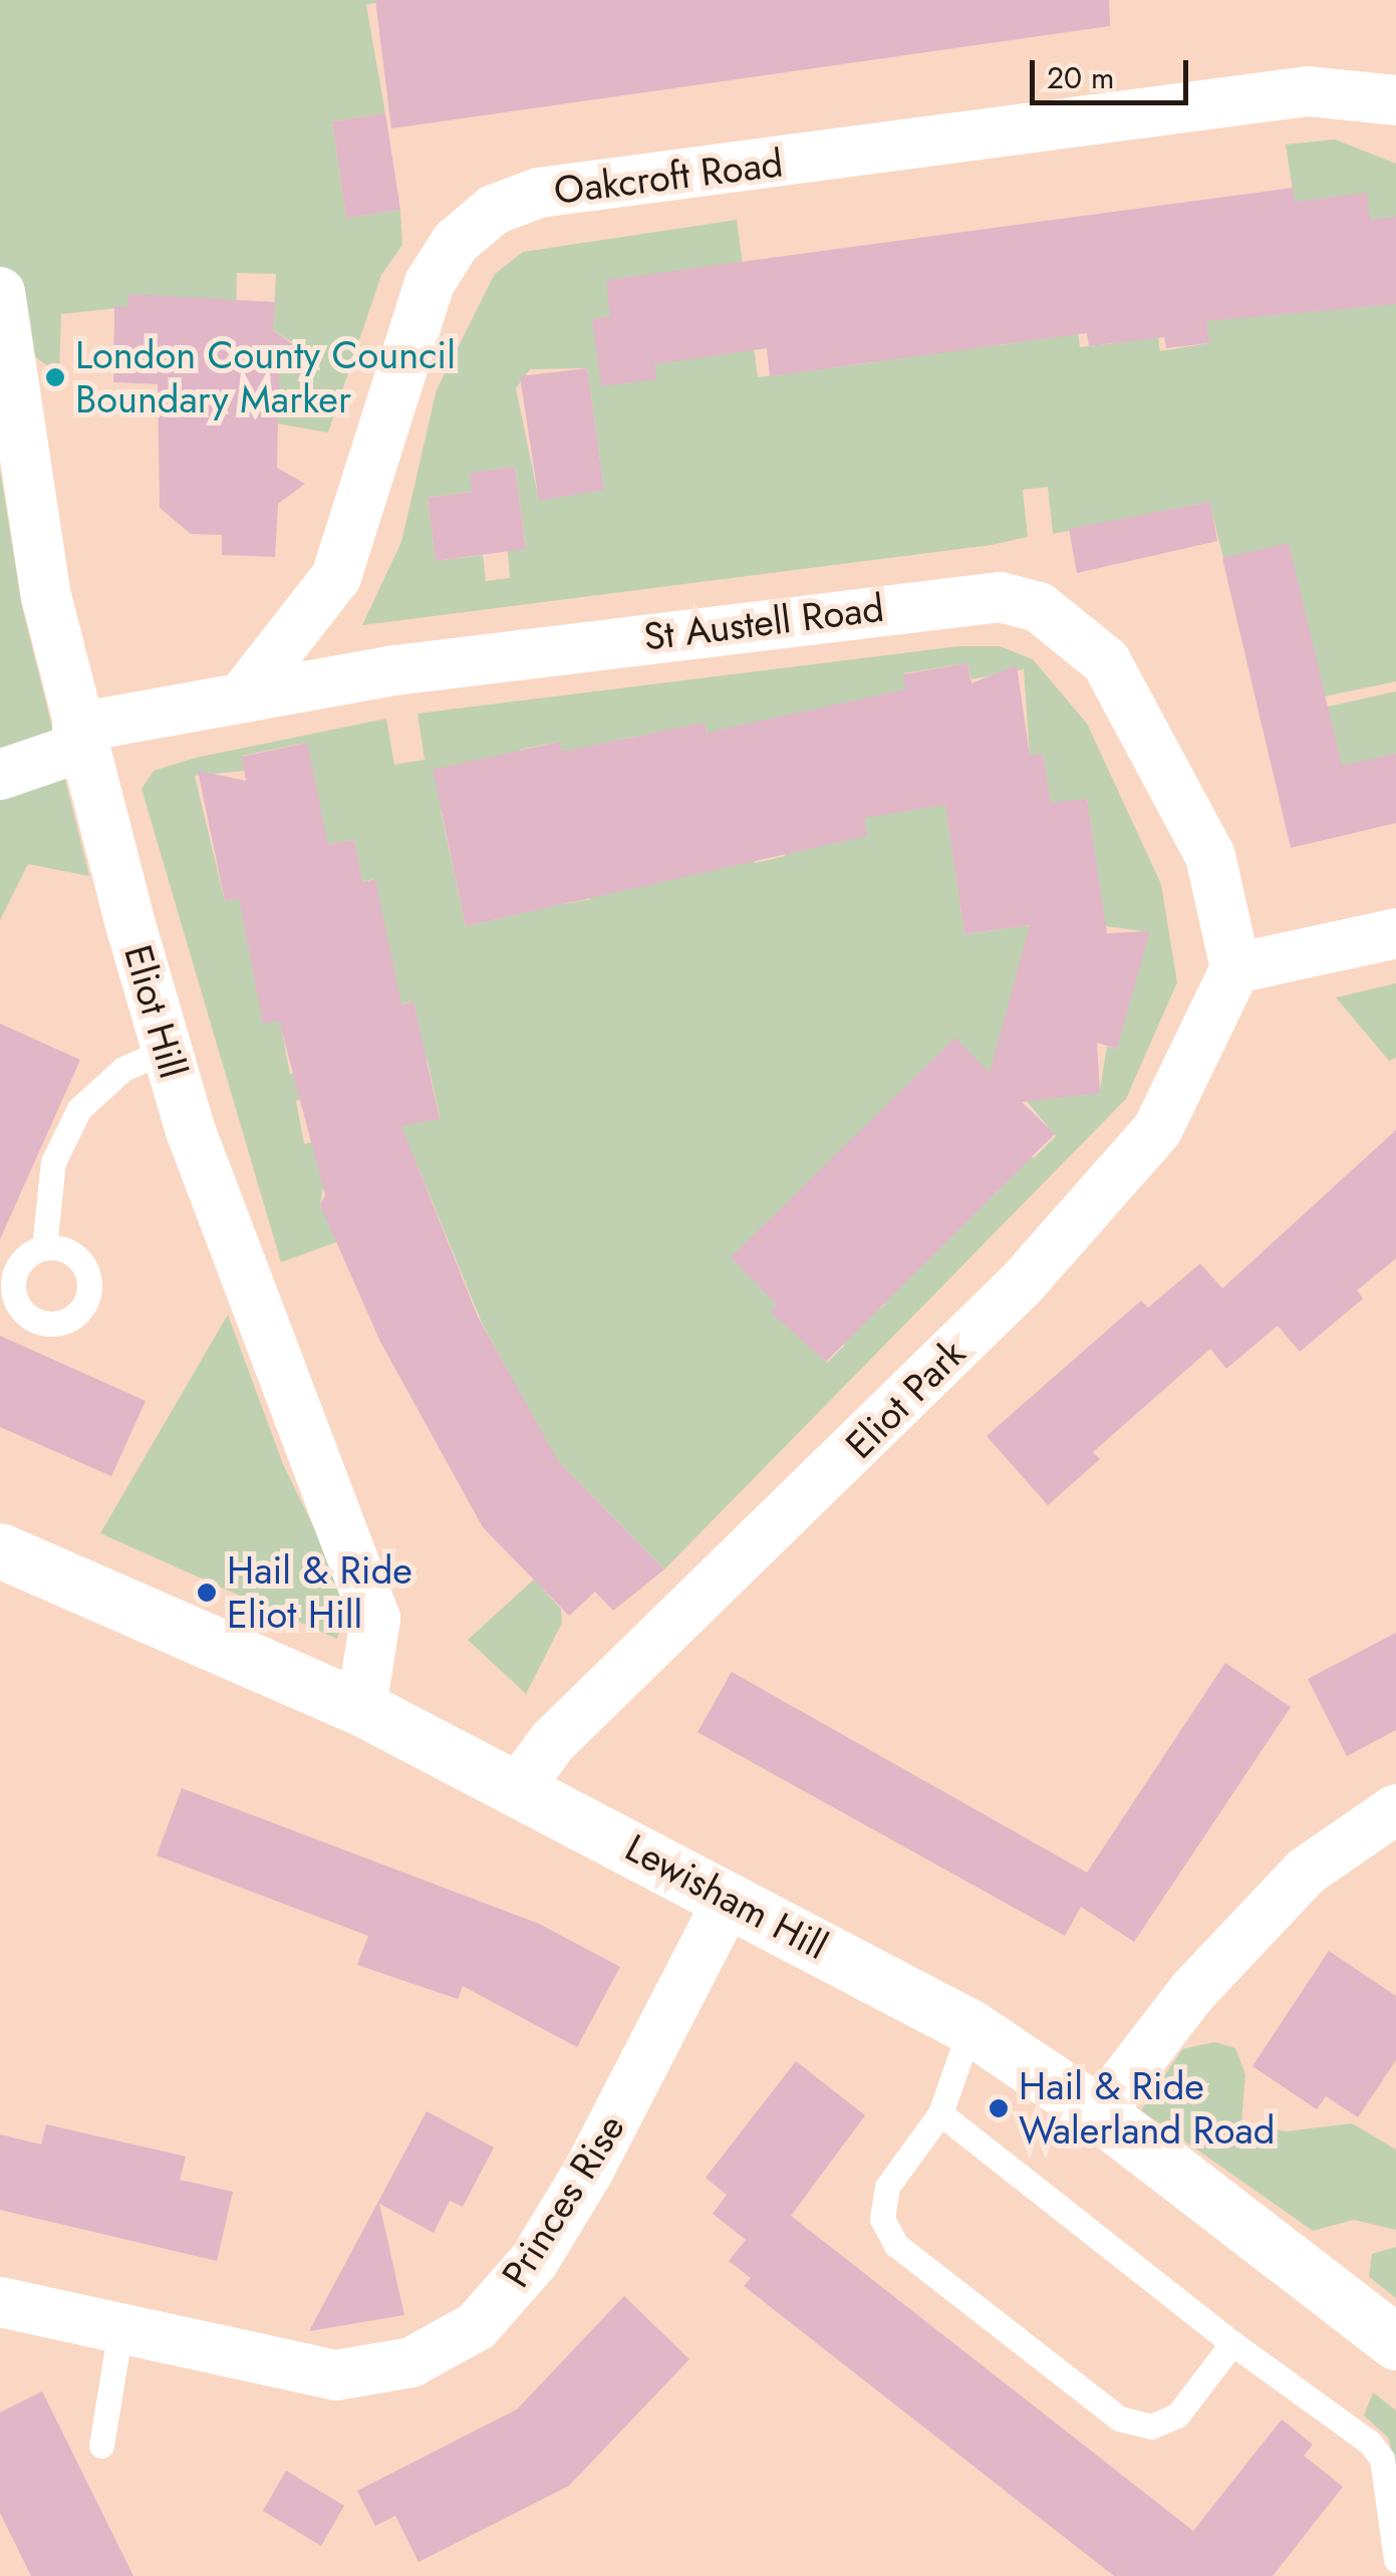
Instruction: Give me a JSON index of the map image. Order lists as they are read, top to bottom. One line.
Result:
{"streets":{"street":["Oakcroft Road","St Austell Road","Eliot Hill","Eliot Park","Lewisham Hill","Princes Rise"]},"crossings":[["Oakcroft Road","St Austell Road"],["St Austell Road","Eliot Hill"],["St Austell Road","Eliot Park"],["Eliot Hill","Lewisham Hill"],["Eliot Park","Lewisham Hill"],["Lewisham Hill","Princes Rise"]],"places":["London County Council Boundary Marker","Hail & Ride Eliot Hill","Hail & Ride Walerland Road"],"scale_bar":"20 m"}
